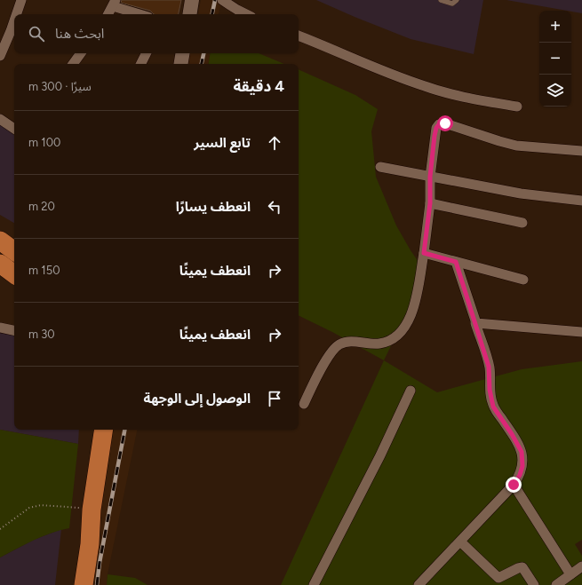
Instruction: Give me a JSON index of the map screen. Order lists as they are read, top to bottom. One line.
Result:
{"page":{"map_buttons":["+","−"],"search":"ابحث هنا","heading":["4 دقيقة","سيرًا · 300 m"],"list":[["تابع السير","100 m"],["انعطف يسارًا","20 m"],["انعطف يمينًا","150 m"],["انعطف يمينًا","30 m"],"الوصول إلى الوجهة"]}}
